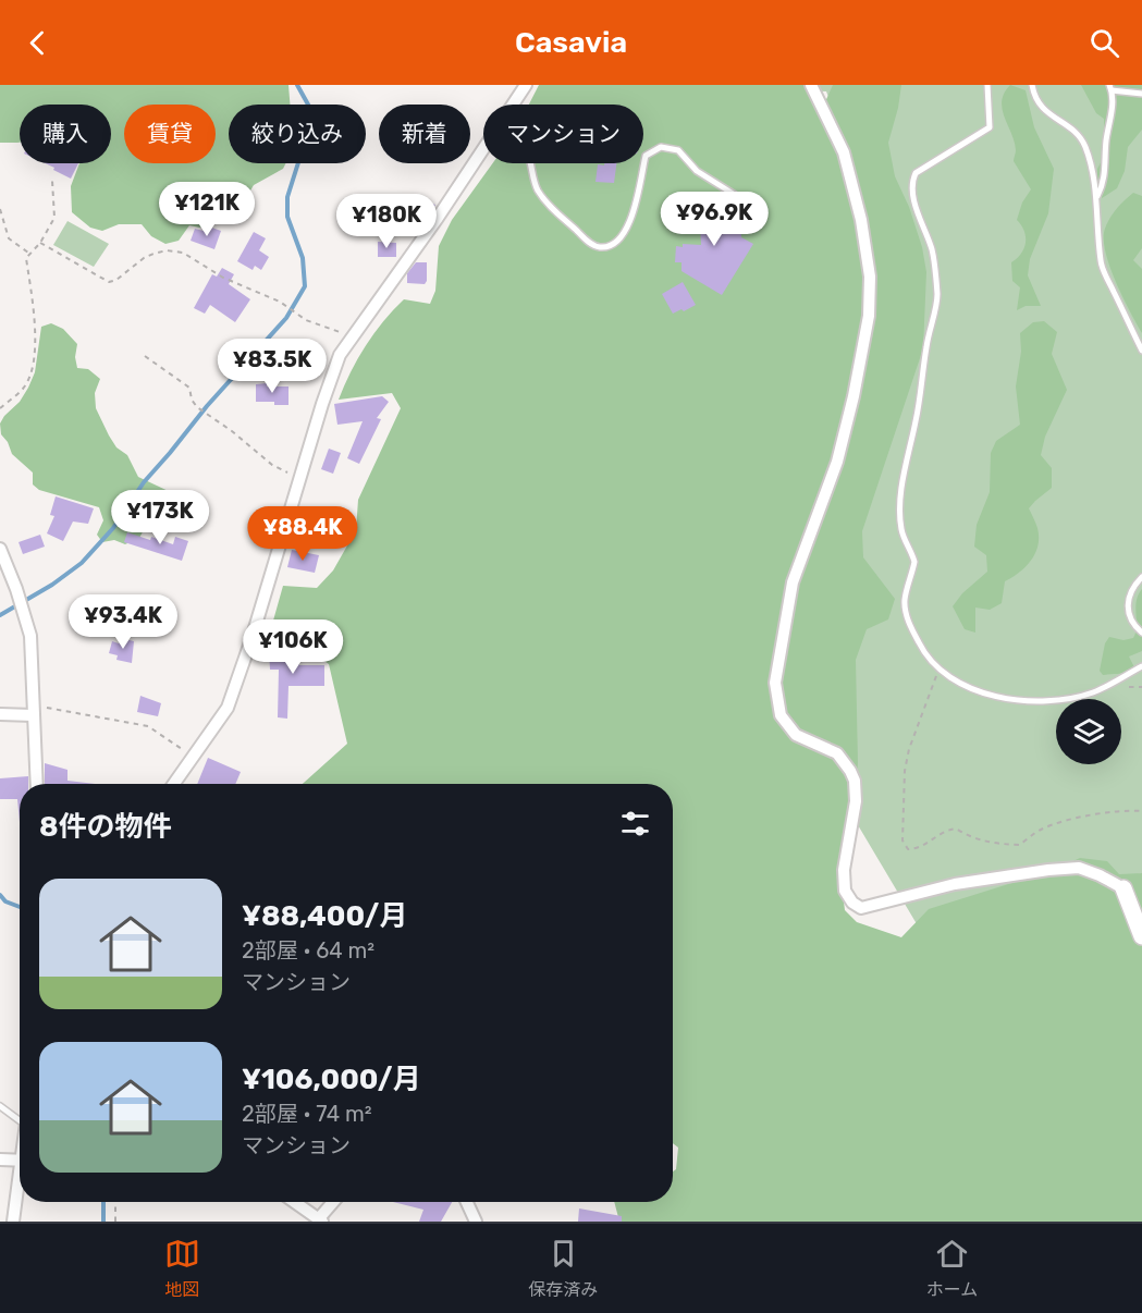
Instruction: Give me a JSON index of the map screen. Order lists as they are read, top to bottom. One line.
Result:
{"page":{"header":"Casavia","chip":["購入","賃貸","絞り込み","新着","マンション"],"price":["¥121K","¥96.9K","¥180K","¥83.5K","¥173K","¥88.4K","¥93.4K","¥106K"],"heading":"8件の物件","list":[{"name":"¥88,400/月","note":"2部屋 · 64 m² · マンション"},{"name":"¥106,000/月","note":"2部屋 · 74 m² · マンション"}],"tabs":["地図","保存済み","ホーム"]}}
